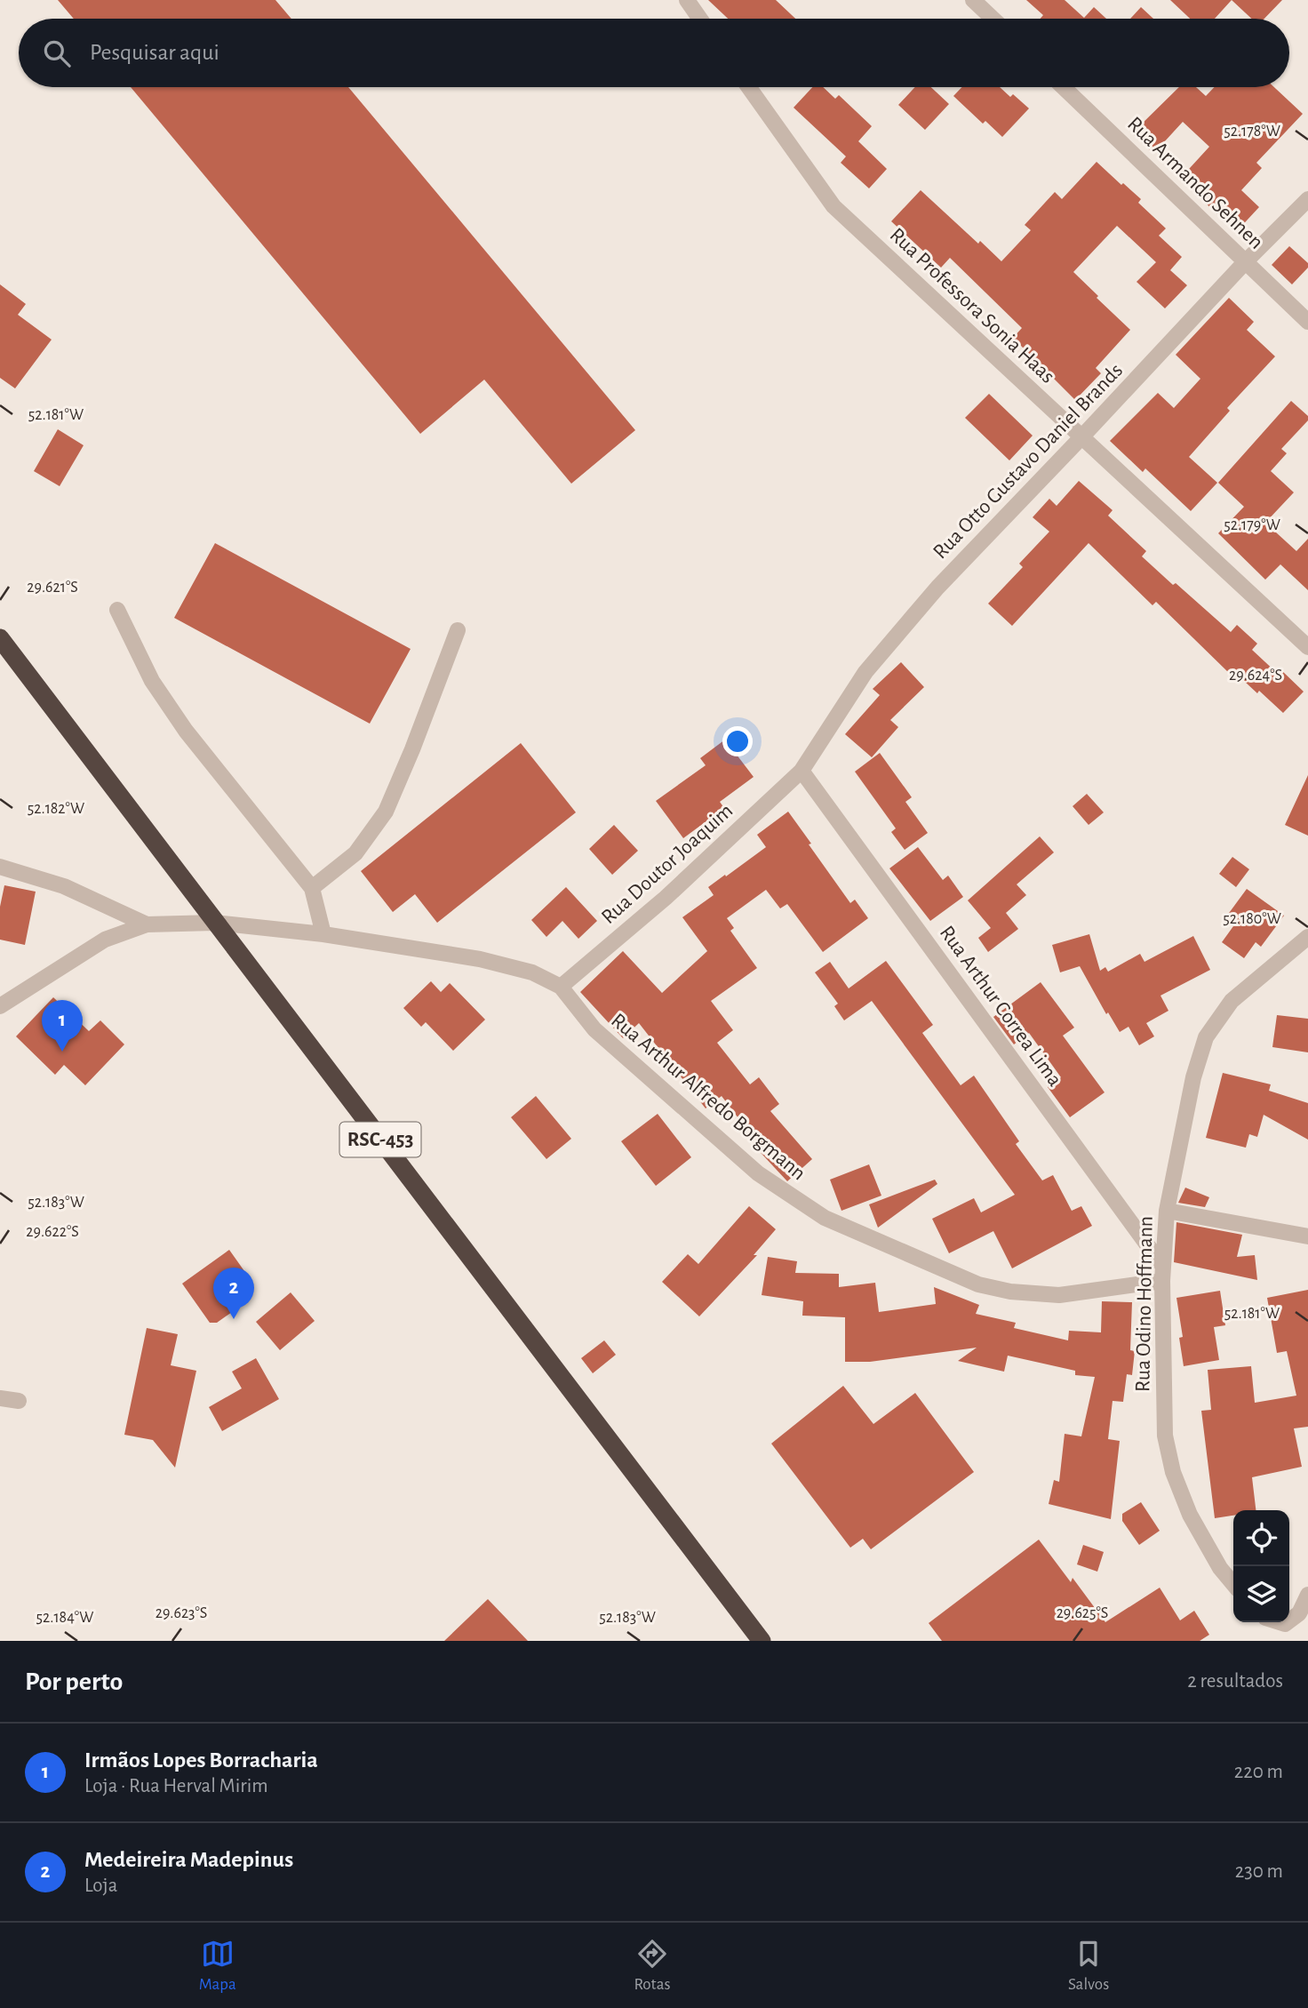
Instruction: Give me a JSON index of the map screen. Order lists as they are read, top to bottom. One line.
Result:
{"streets":{"highway":["RSC-453"],"street":["Rua Armando Sehnen","Rua Professora Sonia Haas","Rua Otto Gustavo Daniel Brands","Rua Doutor Joaquim","Rua Arthur Correa Lima","Rua Arthur Alfredo Borgmann","Rua Odino Hoffmann"]},"crossings":[["Rua Armando Sehnen","Rua Otto Gustavo Daniel Brands"],["Rua Professora Sonia Haas","Rua Otto Gustavo Daniel Brands"],["Rua Otto Gustavo Daniel Brands","Rua Doutor Joaquim"],["Rua Otto Gustavo Daniel Brands","Rua Arthur Correa Lima"],["Rua Doutor Joaquim","Rua Arthur Correa Lima"],["Rua Doutor Joaquim","Rua Arthur Alfredo Borgmann"],["Rua Arthur Correa Lima","Rua Arthur Alfredo Borgmann"],["Rua Arthur Correa Lima","Rua Odino Hoffmann"],["Rua Arthur Alfredo Borgmann","Rua Odino Hoffmann"]],"page":{"search":"Pesquisar aqui","pins":["1","2"],"heading":["Por perto","2 resultados"],"list":[{"mark":"1","name":"Irmãos Lopes Borracharia","note":"Loja · Rua Herval Mirim","value":"220 m"},{"mark":"2","name":"Medeireira Madepinus","note":"Loja","value":"230 m"}],"nav":["Mapa","Rotas","Salvos"]},"coordinates":["52.178°W","52.181°W","52.179°W","29.621°S","29.624°S","52.182°W","52.180°W","52.183°W","29.622°S","29.623°S","29.625°S","52.184°W"]}
